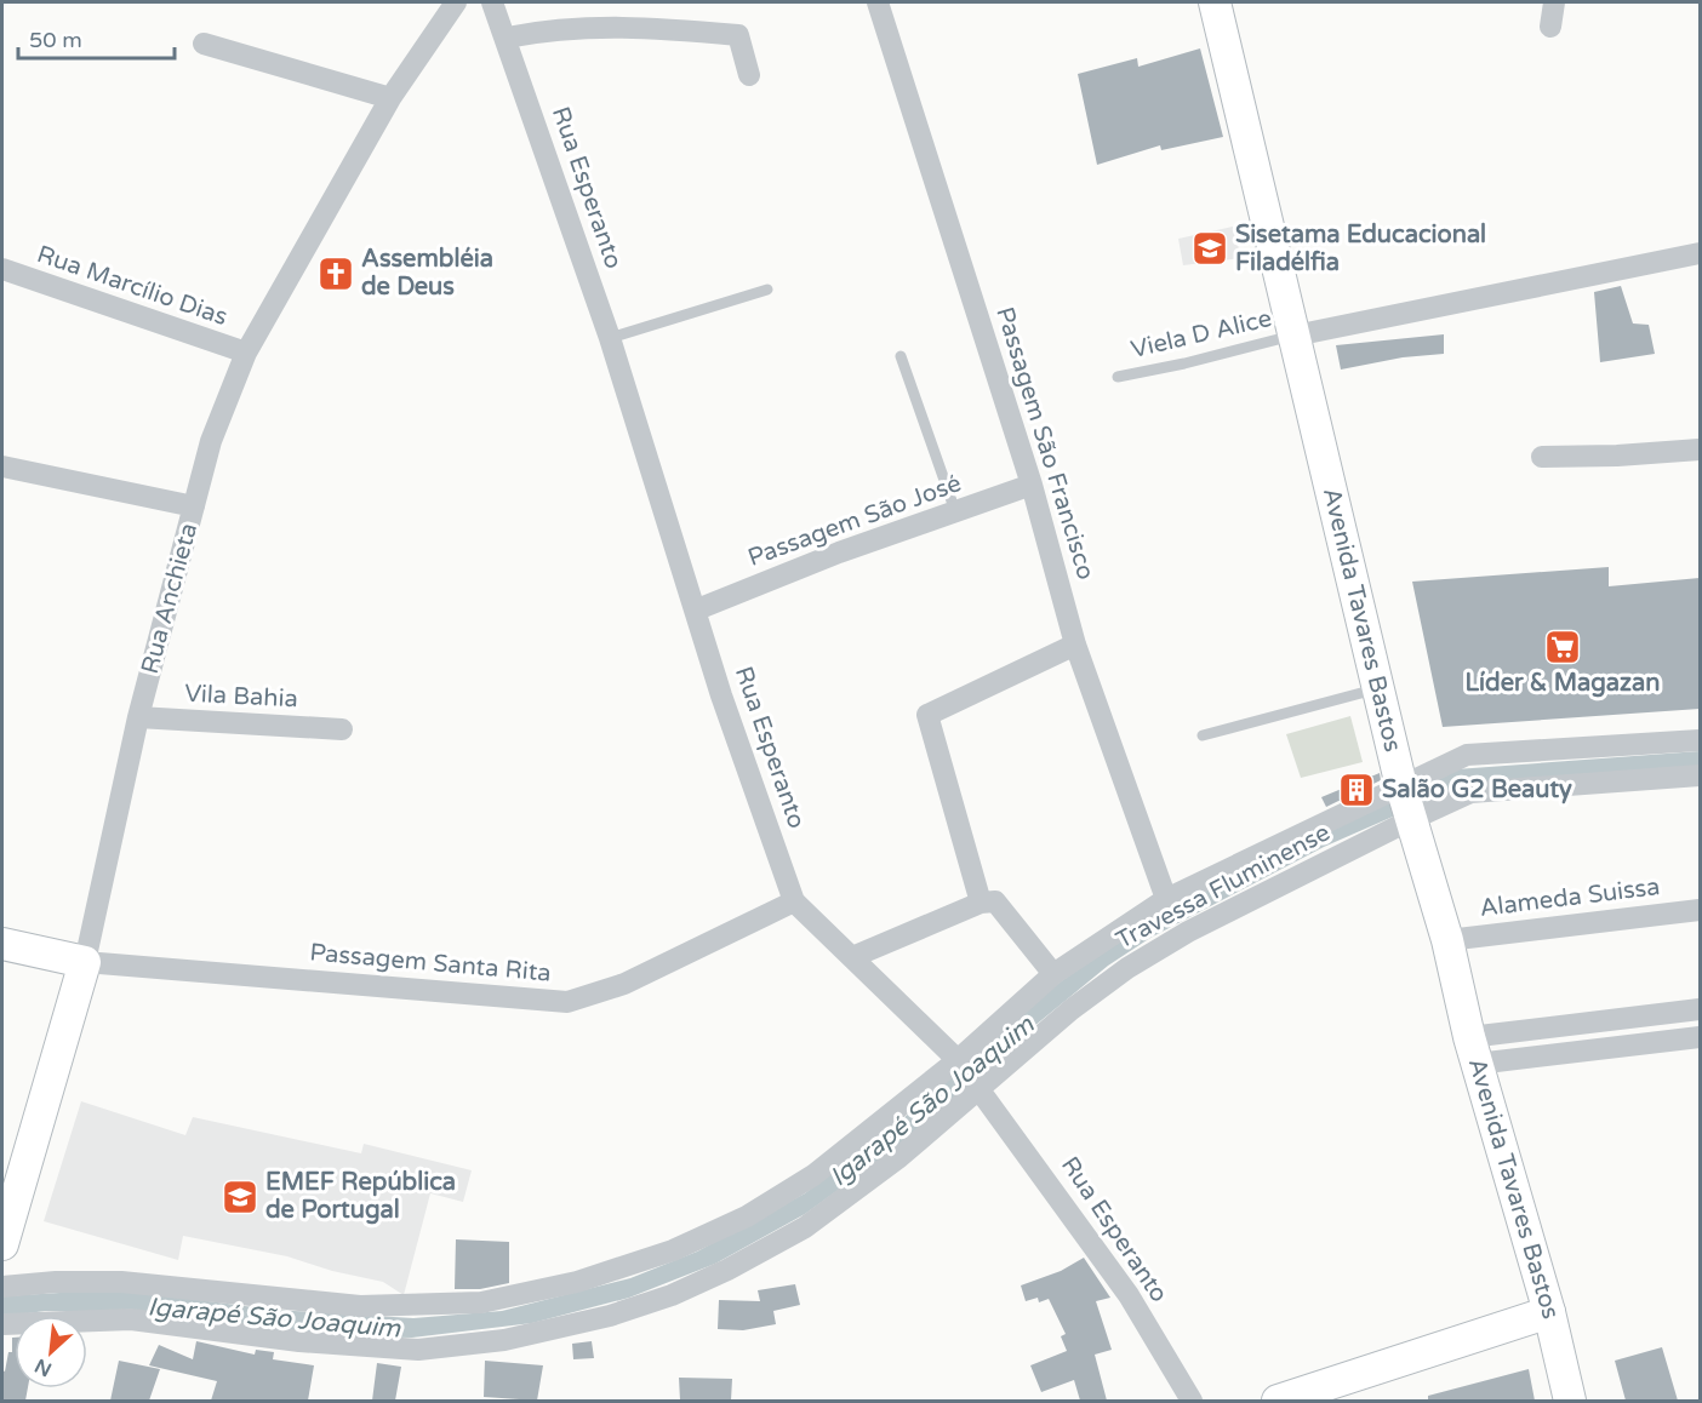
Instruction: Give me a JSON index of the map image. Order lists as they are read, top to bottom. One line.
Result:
{"streets":{"main road":["Rua Anchieta","Avenida Tavares Bastos"],"street":["Rua Esperanto","Rua Marcílio Dias","Passagem São Francisco","Passagem São José","Vila Bahia","Travessa Fluminense","Alameda Suissa","Passagem Santa Rita"],"lane":["Viela D Alice"]},"crossings":[["Rua Esperanto","Passagem São José"],["Rua Esperanto","Travessa Fluminense"],["Rua Esperanto","Passagem Santa Rita"],["Rua Marcílio Dias","Rua Anchieta"],["Viela D Alice","Avenida Tavares Bastos"],["Passagem São Francisco","Passagem São José"],["Rua Anchieta","Vila Bahia"],["Rua Anchieta","Passagem Santa Rita"],["Avenida Tavares Bastos","Travessa Fluminense"],["Avenida Tavares Bastos","Alameda Suissa"]],"water":["Igarapé São Joaquim"],"places":{"school or university":["Sisetama Educacional Filadélfia","EMEF República de Portugal"],"church":["Assembléia de Deus"],"supermarket":["Líder & Magazan"],"building":["Salão G2 Beauty"]},"scale_bar":"50 m","north":"bottom left"}
